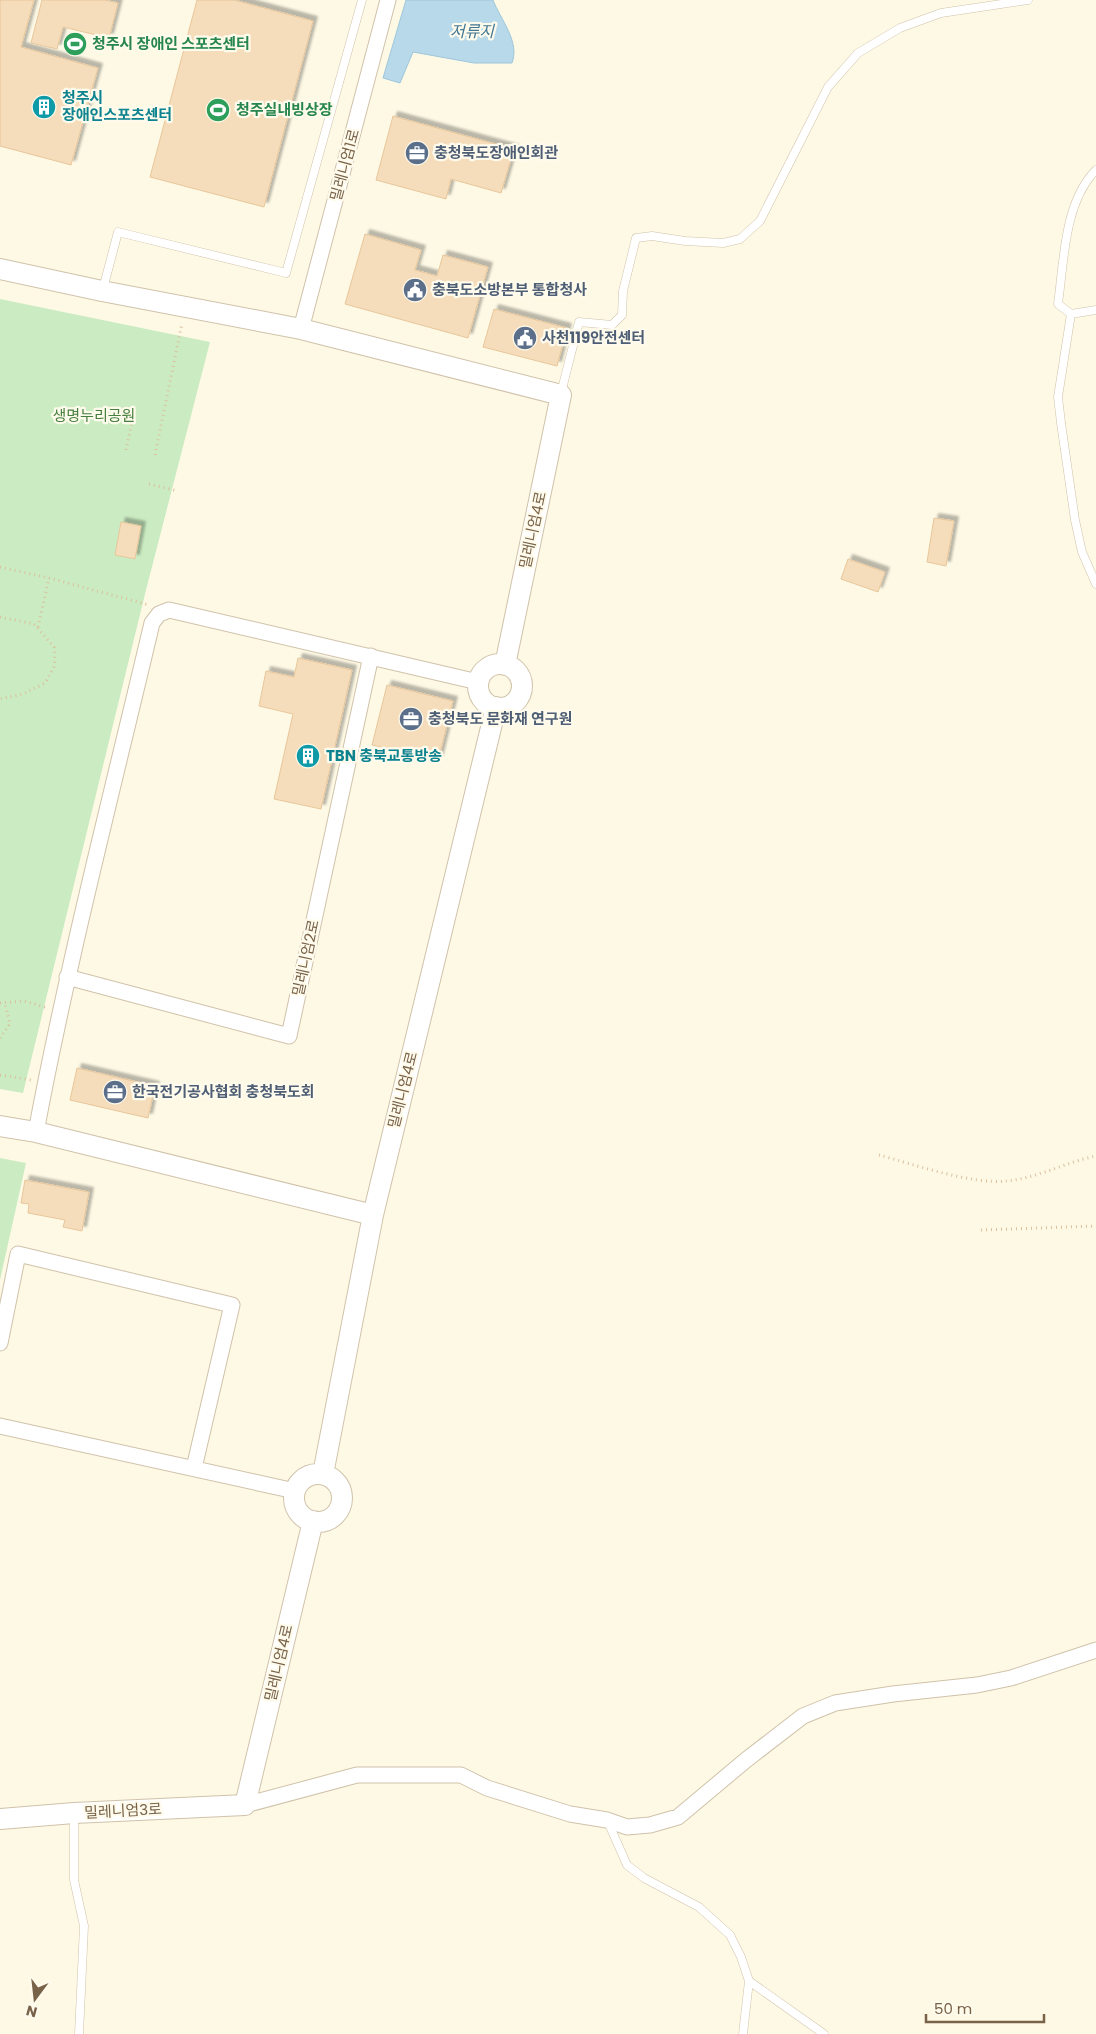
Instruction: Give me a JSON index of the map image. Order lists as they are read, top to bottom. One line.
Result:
{"streets":{"street":["밀레니엄1로","밀레니엄4로","밀레니엄2로","밀레니엄3로"]},"crossings":[["밀레니엄4로","밀레니엄3로"]],"water":["저류지"],"parks":["생명누리공원"],"places":{"sports":["청주시 장애인 스포츠센터","청주실내빙상장"],"building":["청주시 장애인스포츠센터","TBN 충북교통방송"],"office":["충청북도장애인회관","충청북도 문화재 연구원","한국전기공사협회 충청북도회"],"public building":["충북도소방본부 통합청사","사천119안전센터"]},"scale_bar":"50 m","north":"bottom"}
